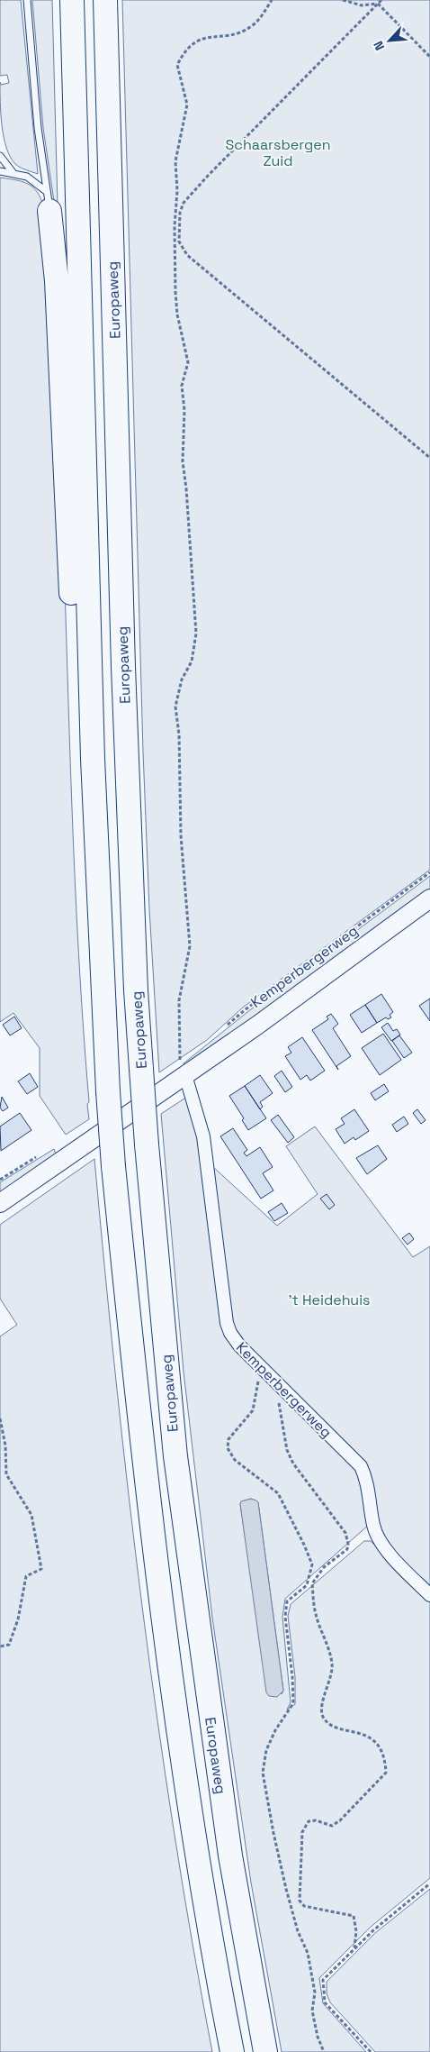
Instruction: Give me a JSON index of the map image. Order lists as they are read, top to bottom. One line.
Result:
{"streets":{"highway":["Europaweg"],"main road":["Kemperbergerweg"]},"parks":["Schaarsbergen Zuid","'t Heidehuis"],"north":"bottom left"}
